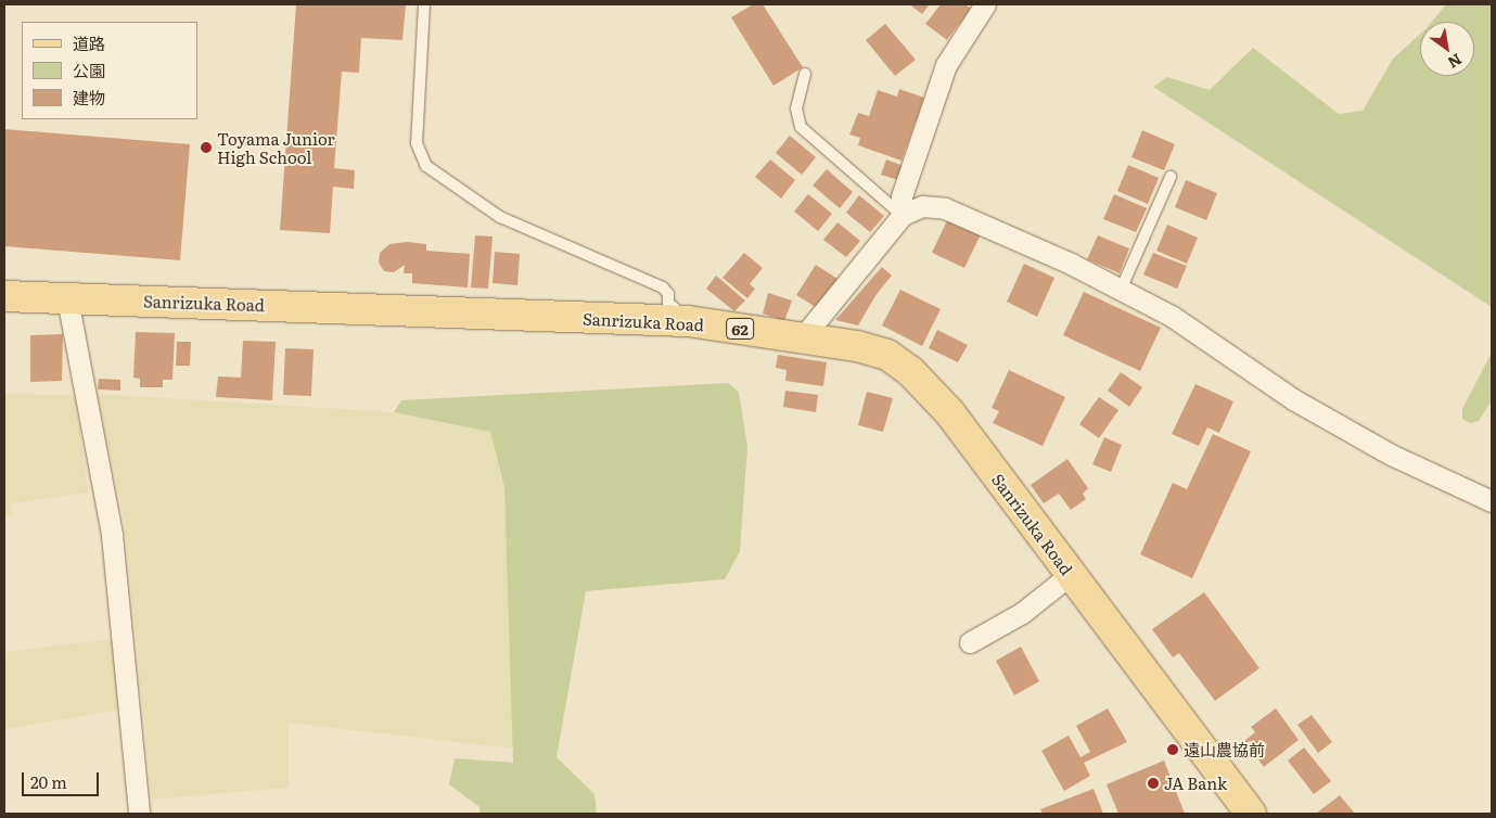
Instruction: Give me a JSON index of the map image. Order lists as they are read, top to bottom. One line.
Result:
{"streets":{"main road":["Sanrizuka Road","62"]},"places":["Toyama Junior High School","遠山農協前","JA Bank"],"legend":["道路","公園","建物"],"scale_bar":"20 m","north":"bottom right"}
